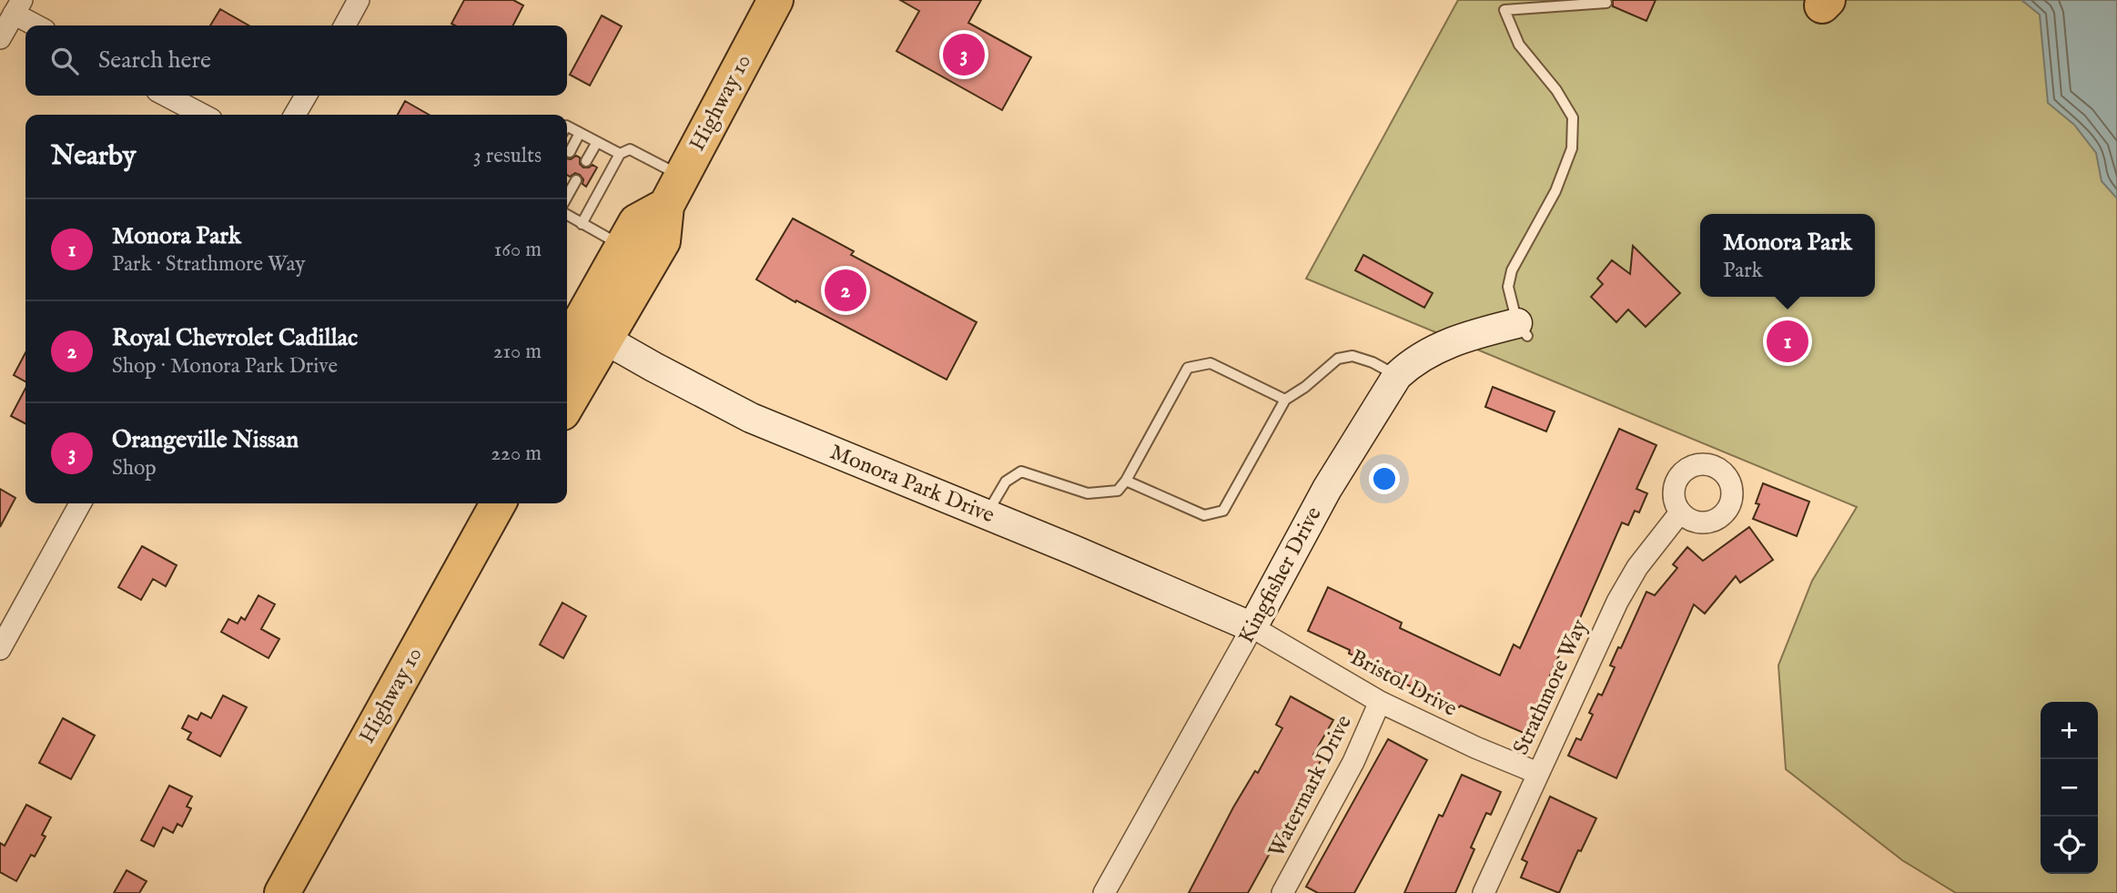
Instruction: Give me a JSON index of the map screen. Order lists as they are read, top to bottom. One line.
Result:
{"streets":{"highway":["Highway 10"],"street":["Monora Park Drive","Kingfisher Drive","Bristol Drive","Strathmore Way","Watermark Drive"]},"crossings":[["Highway 10","Monora Park Drive"],["Monora Park Drive","Kingfisher Drive"],["Monora Park Drive","Bristol Drive"],["Kingfisher Drive","Bristol Drive"],["Bristol Drive","Strathmore Way"],["Bristol Drive","Watermark Drive"]],"page":{"search":"Search here","pins":["3","2","1"],"heading":["Nearby","3 results"],"list":[{"mark":"1","name":"Monora Park","note":"Park · Strathmore Way","value":"160 m"},{"mark":"2","name":"Royal Chevrolet Cadillac","note":"Shop · Monora Park Drive","value":"210 m"},{"mark":"3","name":"Orangeville Nissan","note":"Shop","value":"220 m"}],"popup":["Monora Park","Park"],"map_buttons":["+","−"]}}
